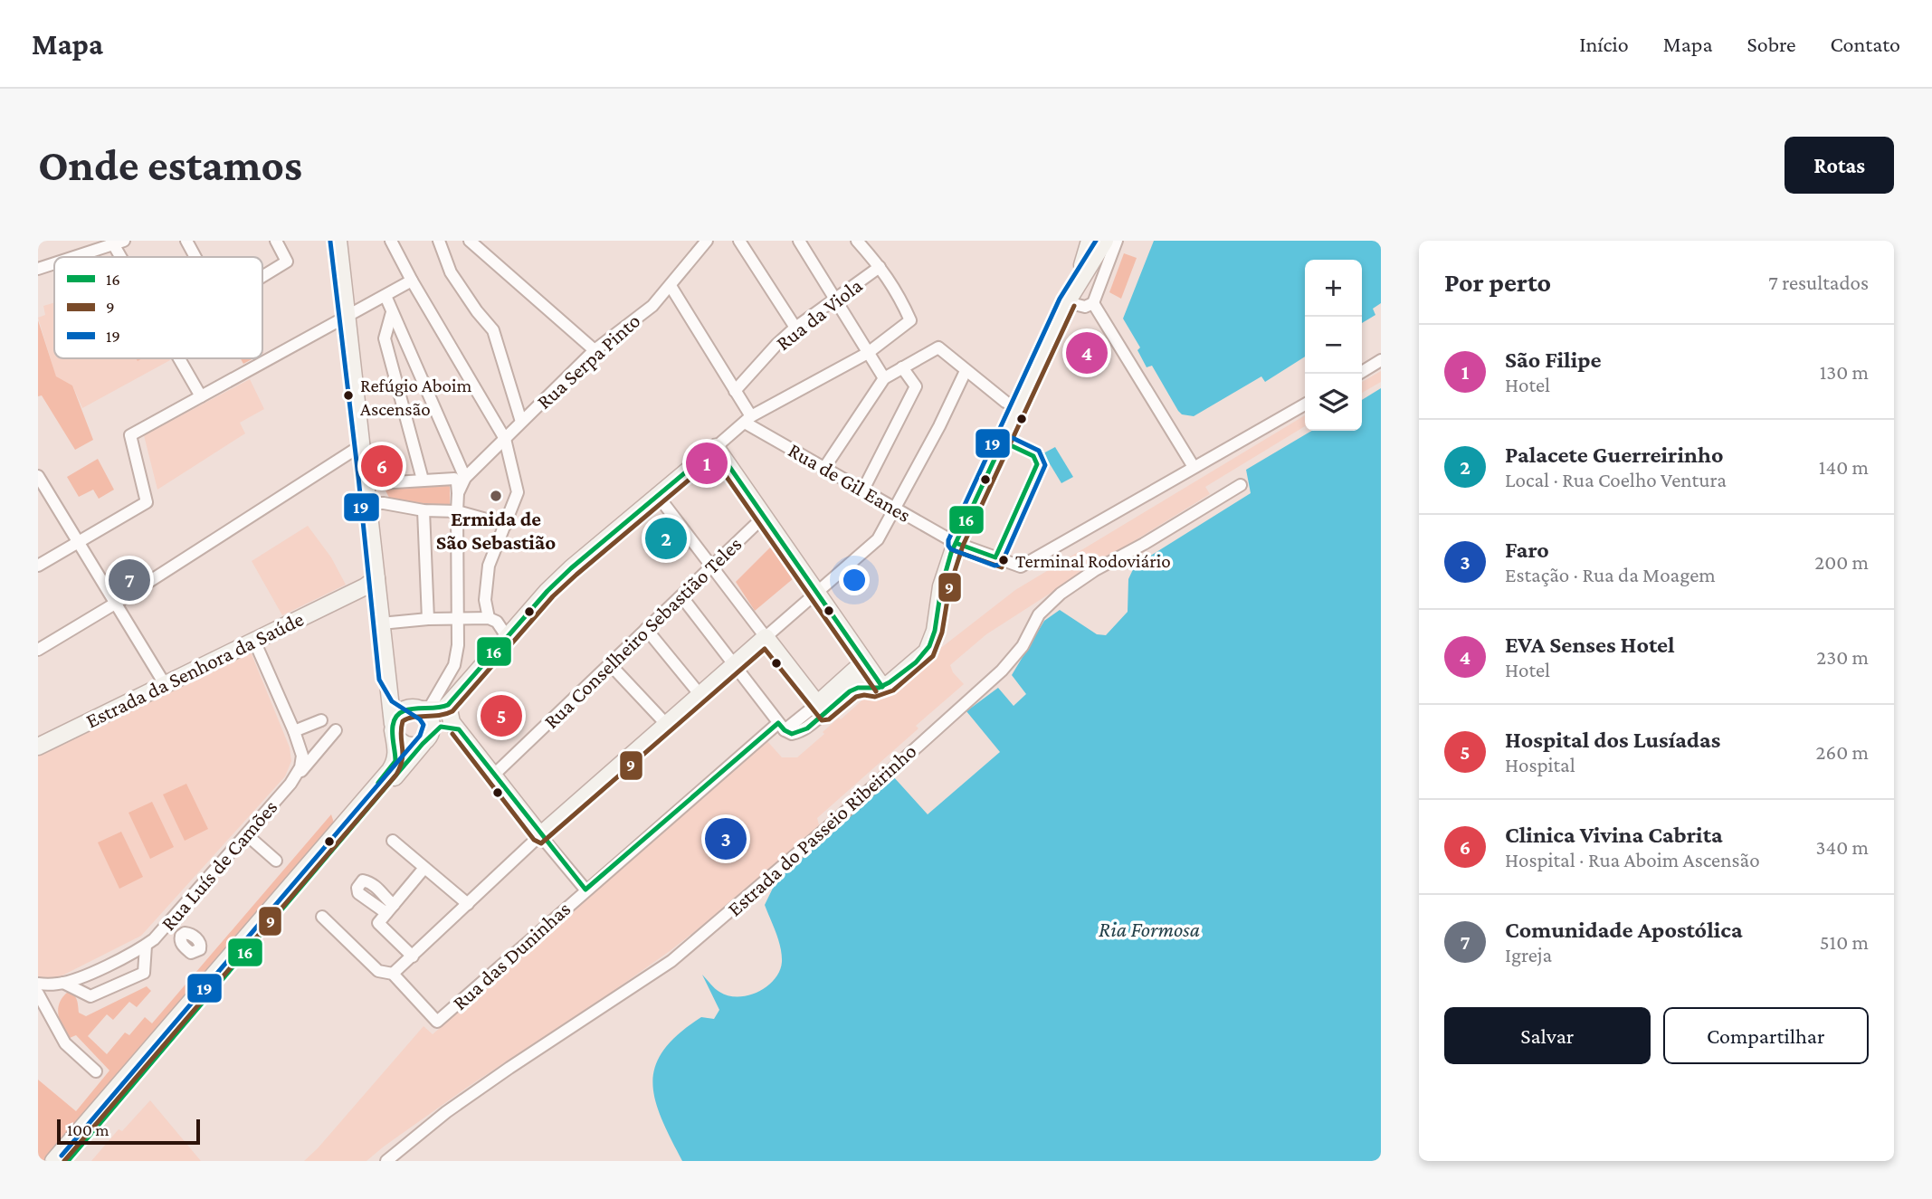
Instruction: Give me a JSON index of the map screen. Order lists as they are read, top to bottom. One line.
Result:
{"streets":{"street":["Rua da Viola","Rua Serpa Pinto","Rua de Gil Eanes","Rua Conselheiro Sebastião Teles","Estrada da Senhora da Saúde","Estrada do Passeio Ribeirinho","Rua Luís de Camões","Rua das Duninhas"]},"water":["Ria Formosa"],"places":["Refúgio Aboim Ascensão","Ermida de São Sebastião","Terminal Rodoviário"],"lines":["transit line 19","transit line 9","transit line 16"],"legend":["16","9","19"],"scale_bar":"100 m","page":{"header":"Mapa","nav":["Início","Mapa","Sobre","Contato"],"buttons":["Rotas",["Salvar","Compartilhar"]],"title":"Onde estamos","heading":["Por perto","7 resultados"],"map_buttons":["+","−"],"list":[{"mark":"1","name":"São Filipe","note":"Hotel","value":"130 m"},{"mark":"2","name":"Palacete Guerreirinho","note":"Local · Rua Coelho Ventura","value":"140 m"},{"mark":"3","name":"Faro","note":"Estação · Rua da Moagem","value":"200 m"},{"mark":"4","name":"EVA Senses Hotel","note":"Hotel","value":"230 m"},{"mark":"5","name":"Hospital dos Lusíadas","note":"Hospital","value":"260 m"},{"mark":"6","name":"Clinica Vivina Cabrita","note":"Hospital · Rua Aboim Ascensão","value":"340 m"},{"mark":"7","name":"Comunidade Apostólica","note":"Igreja","value":"510 m"}],"pins":["4","1","6","2","7","5","3"],"scale":"100 m"}}
